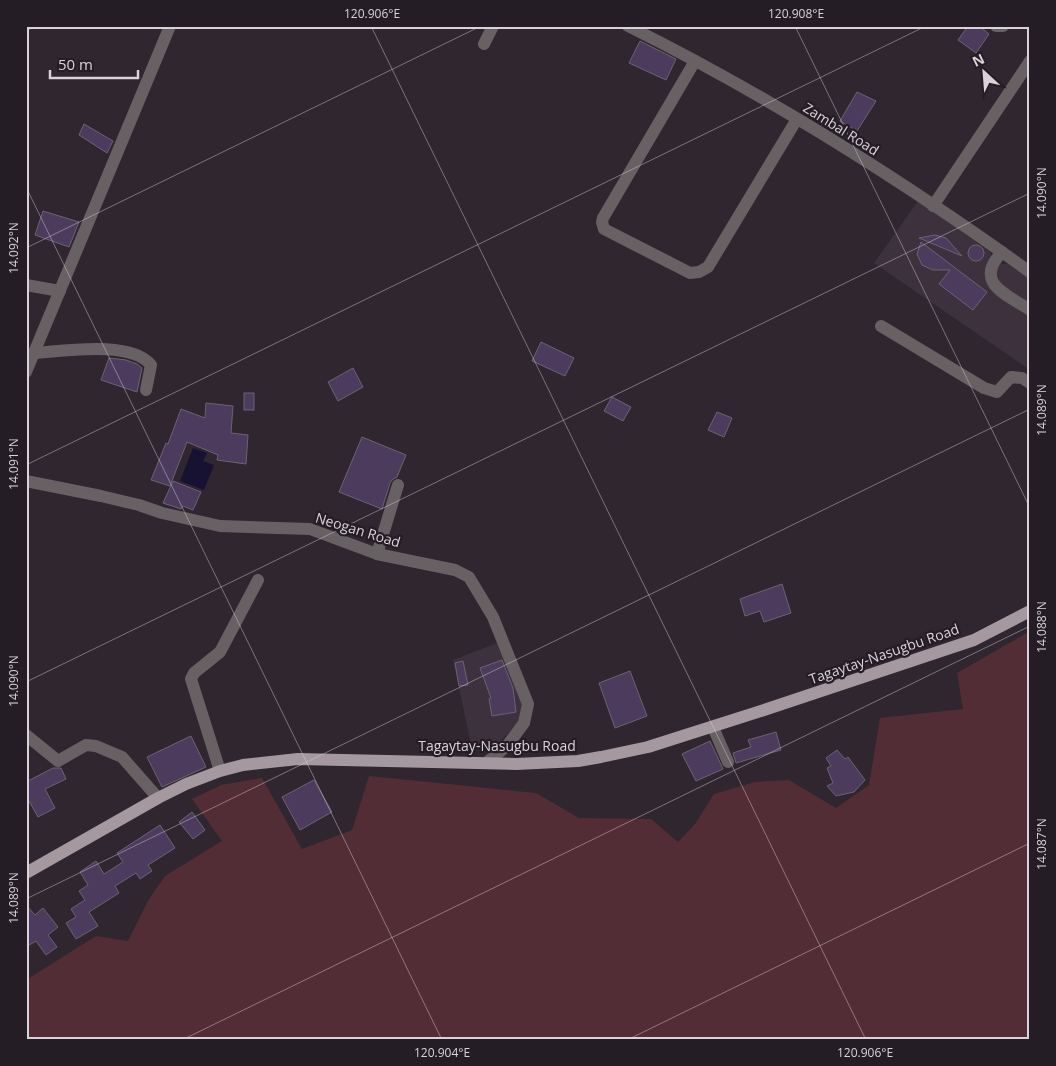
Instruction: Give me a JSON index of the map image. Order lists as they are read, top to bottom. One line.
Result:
{"streets":{"main road":["Tagaytay-Nasugbu Road"],"street":["Zambal Road","Neogan Road"]},"crossings":[["Neogan Road","Tagaytay-Nasugbu Road"]],"scale_bar":"50 m","north":"top left","coordinates":["120.906°E","120.908°E","14.090°N","14.092°N","14.089°N","14.091°N","14.088°N","14.087°N","120.904°E"]}
